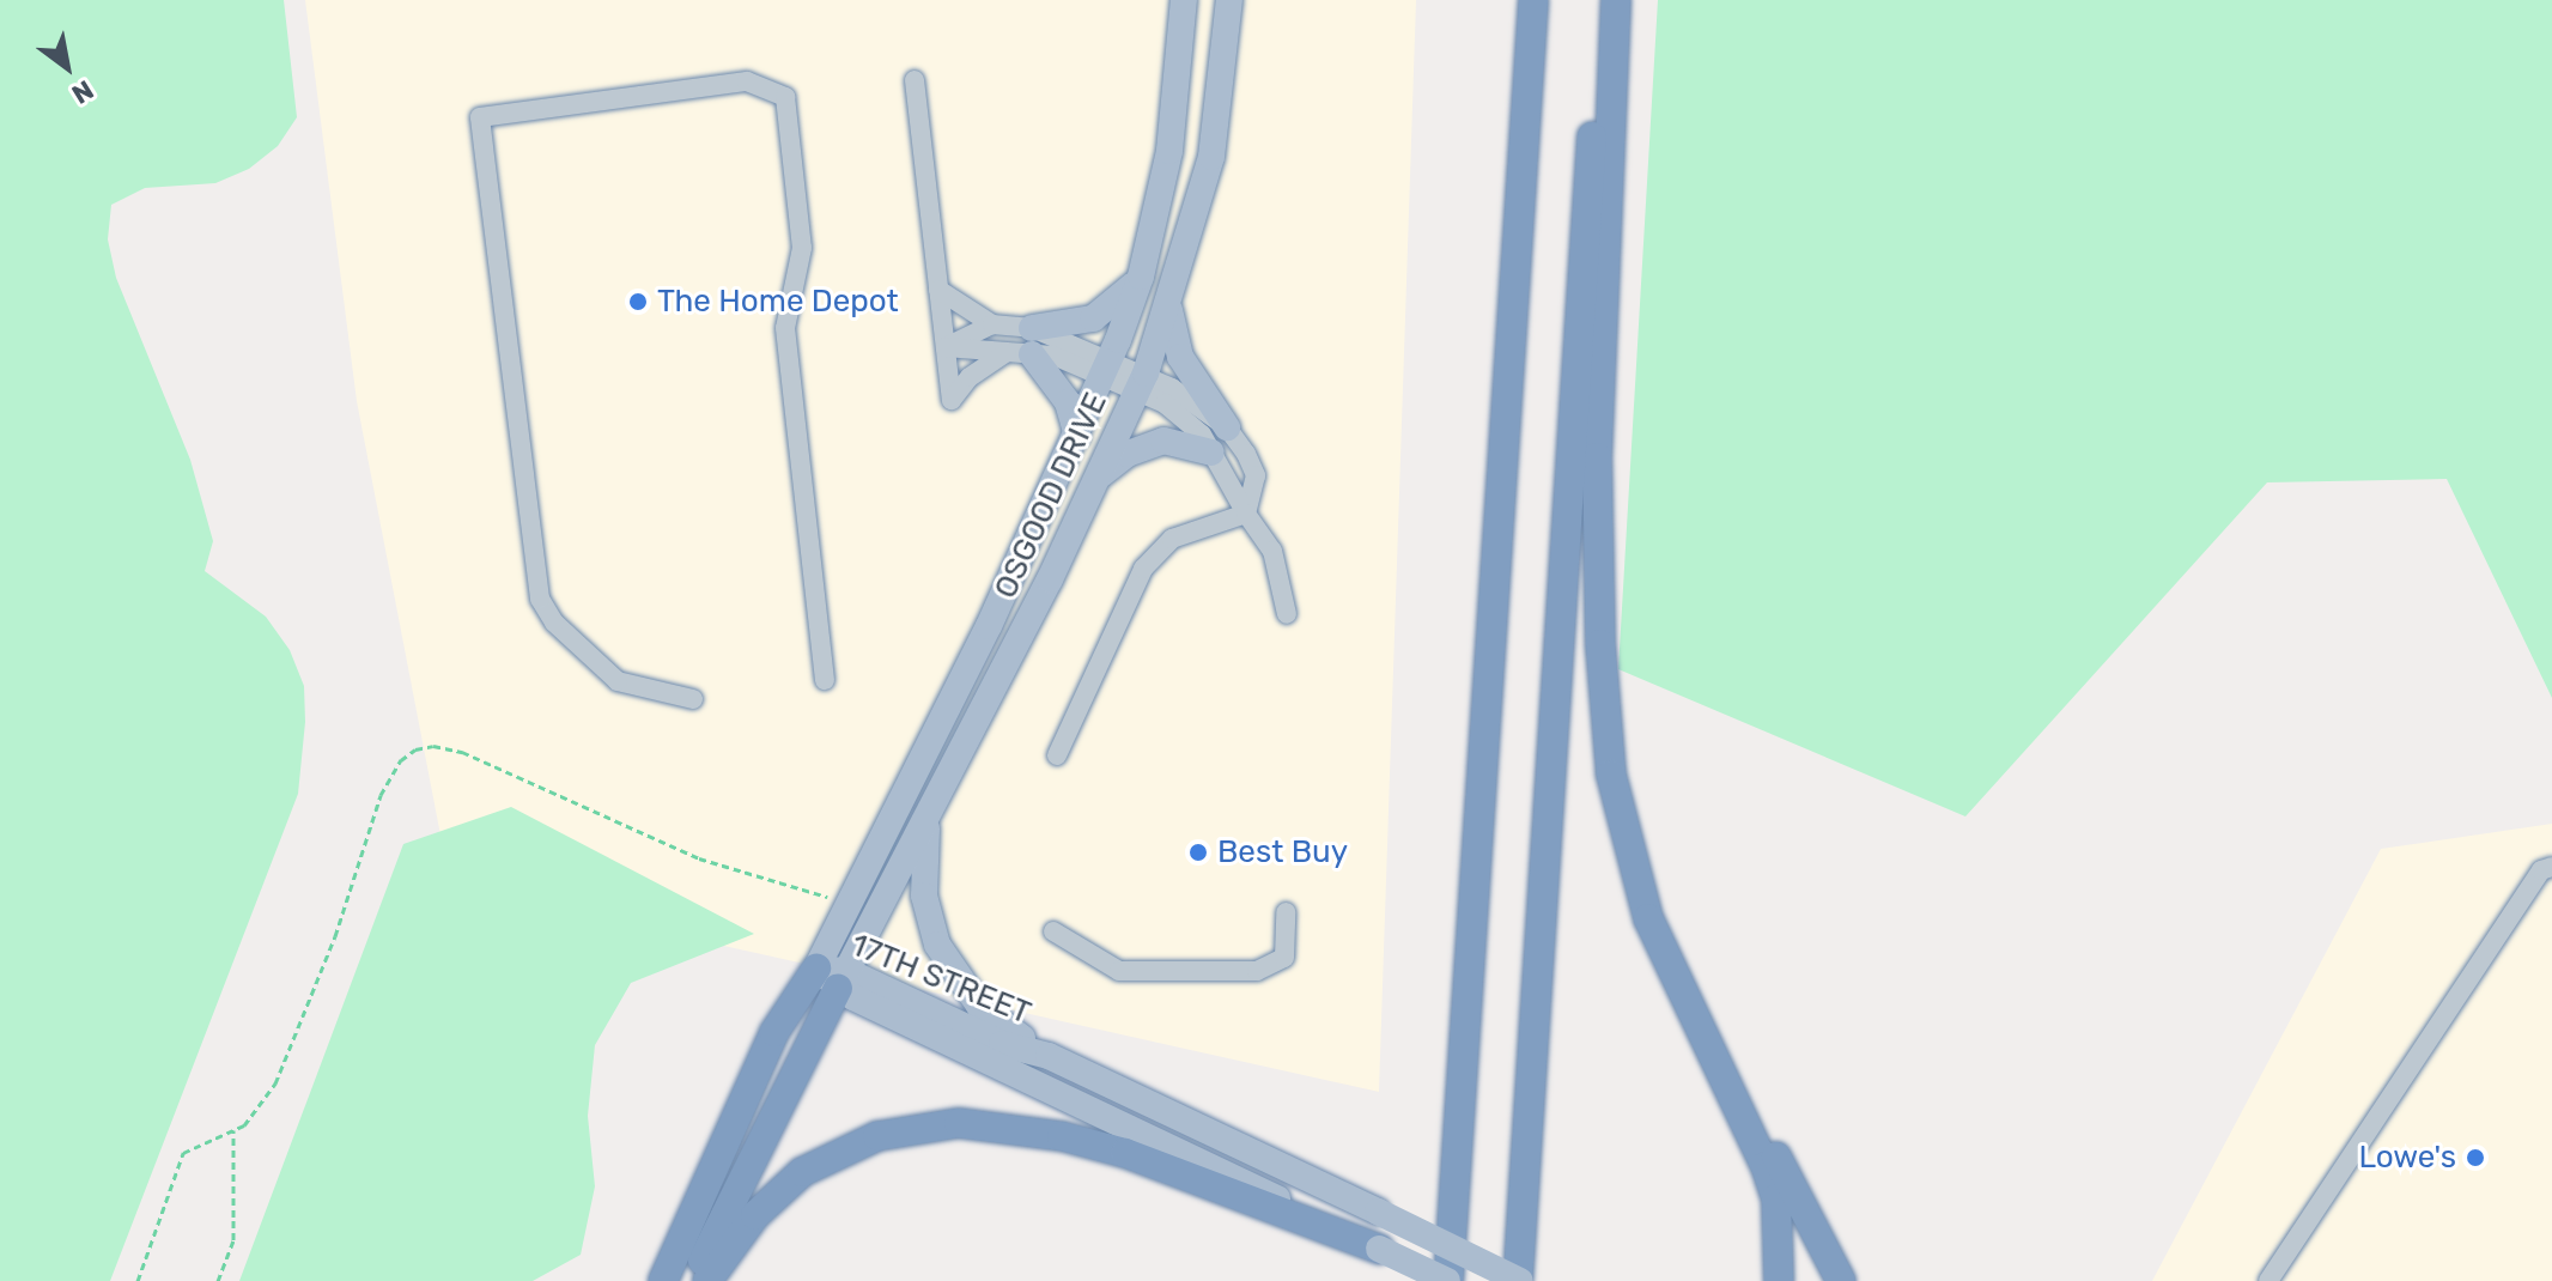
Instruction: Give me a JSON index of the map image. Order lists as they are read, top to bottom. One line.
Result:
{"streets":{"main road":["OSGOOD DRIVE","17TH STREET"]},"crossings":[["OSGOOD DRIVE","17TH STREET"]],"places":["The Home Depot","Best Buy","Lowe's"],"north":"bottom right"}
